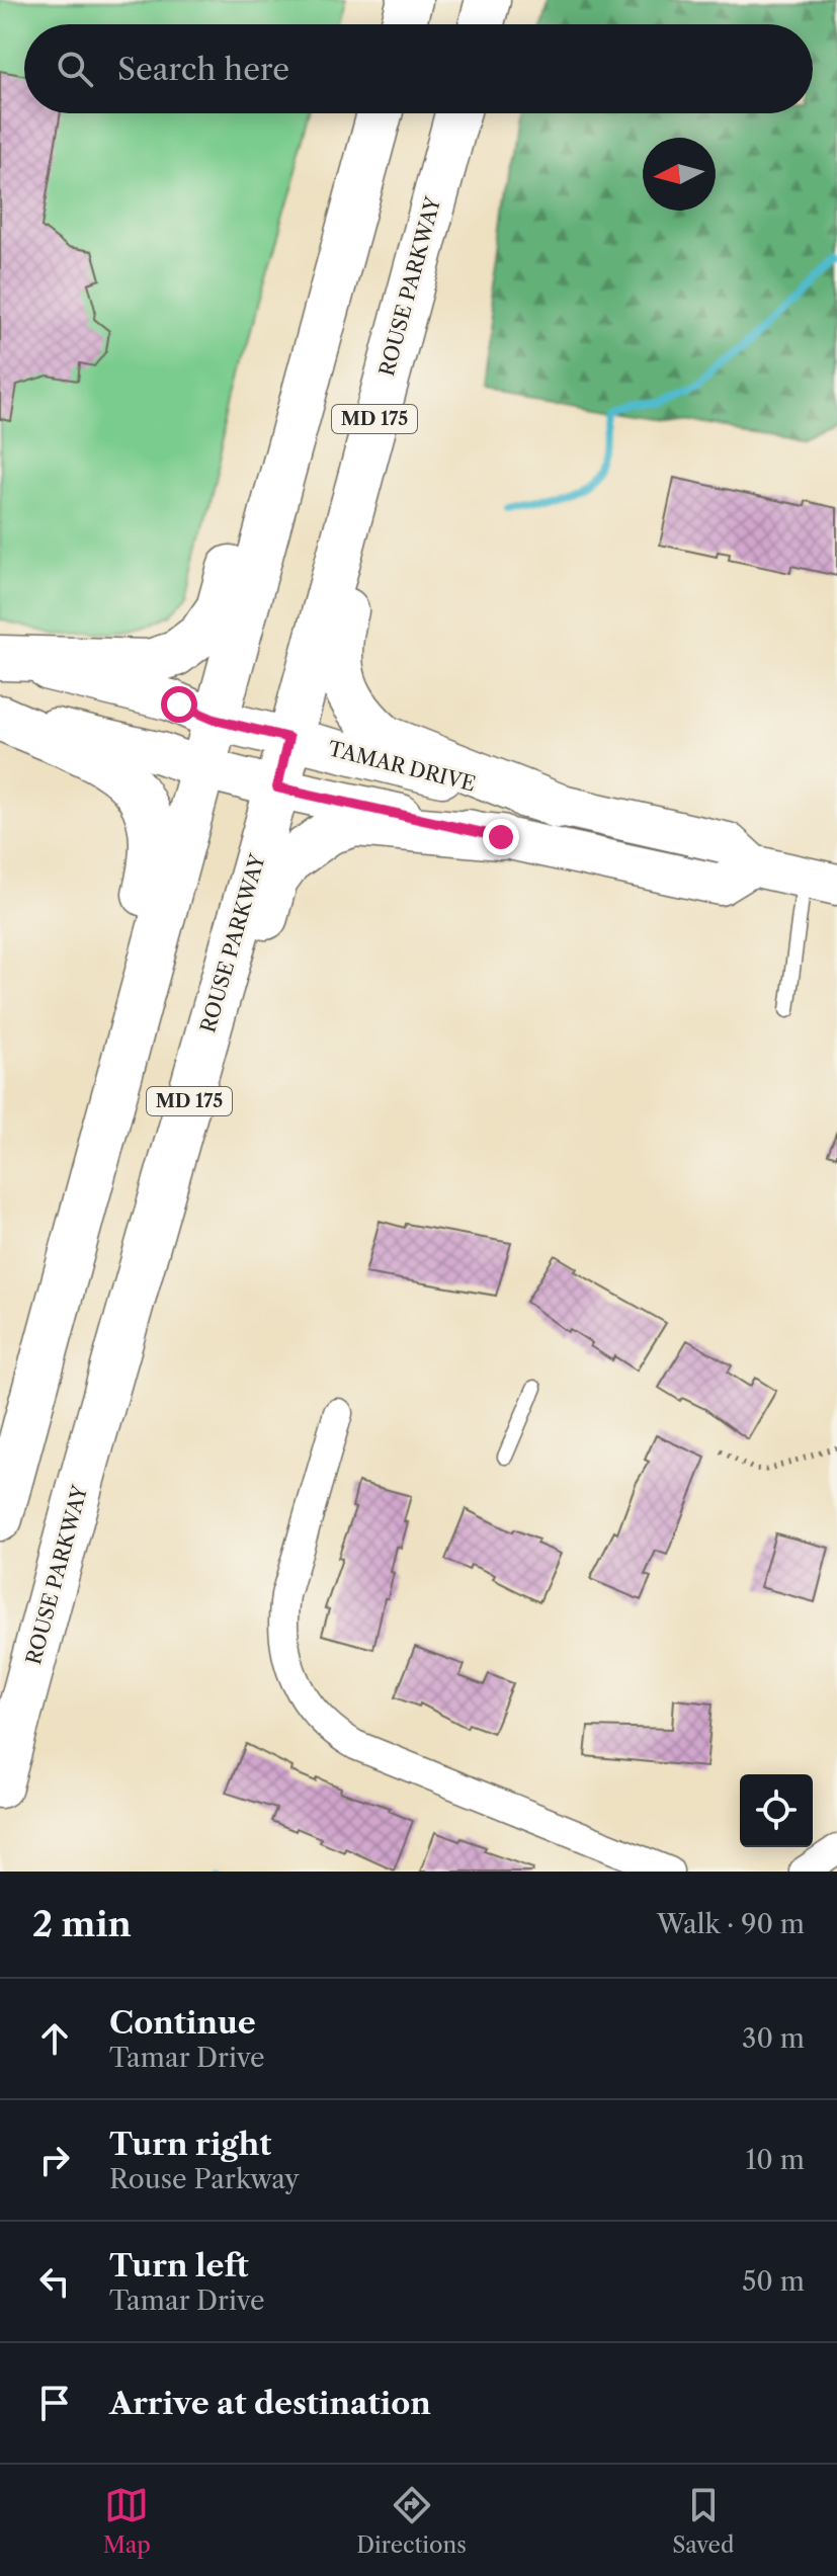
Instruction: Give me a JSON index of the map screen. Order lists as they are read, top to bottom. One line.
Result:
{"streets":{"main road":["ROUSE PARKWAY","MD 175"],"street":["TAMAR DRIVE"]},"crossings":[["ROUSE PARKWAY","TAMAR DRIVE"],["MD 175","TAMAR DRIVE"]],"north":"left","page":{"search":"Search here","heading":["2 min","Walk · 90 m"],"list":[["Continue","Tamar Drive","30 m"],["Turn right","Rouse Parkway","10 m"],["Turn left","Tamar Drive","50 m"],"Arrive at destination"],"nav":["Map","Directions","Saved"]}}
